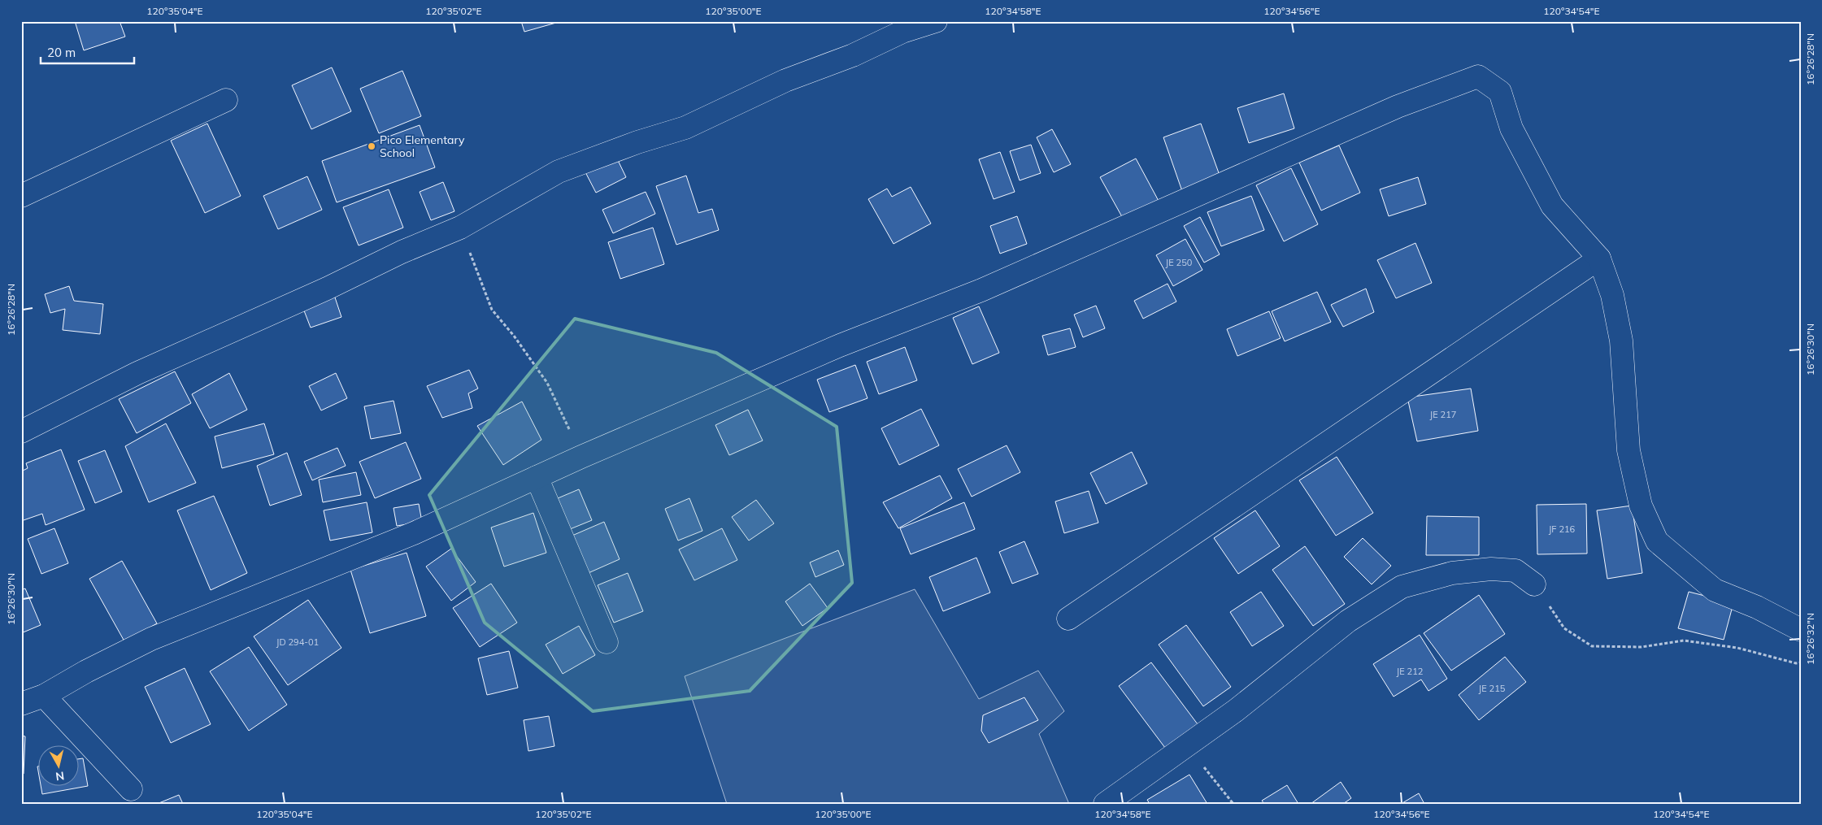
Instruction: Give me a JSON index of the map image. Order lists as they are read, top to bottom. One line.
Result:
{"places":["Pico Elementary School"],"house_numbers":["JE 250","JE 217","JF 216","JD 294-01","JE 212","JE 215"],"scale_bar":"20 m","north":"bottom","coordinates":["120°35'04\"E","120°35'02\"E","120°35'00\"E","120°34'58\"E","120°34'56\"E","120°34'54\"E","16°26'28\"N","16°26'30\"N","16°26'32\"N"]}
